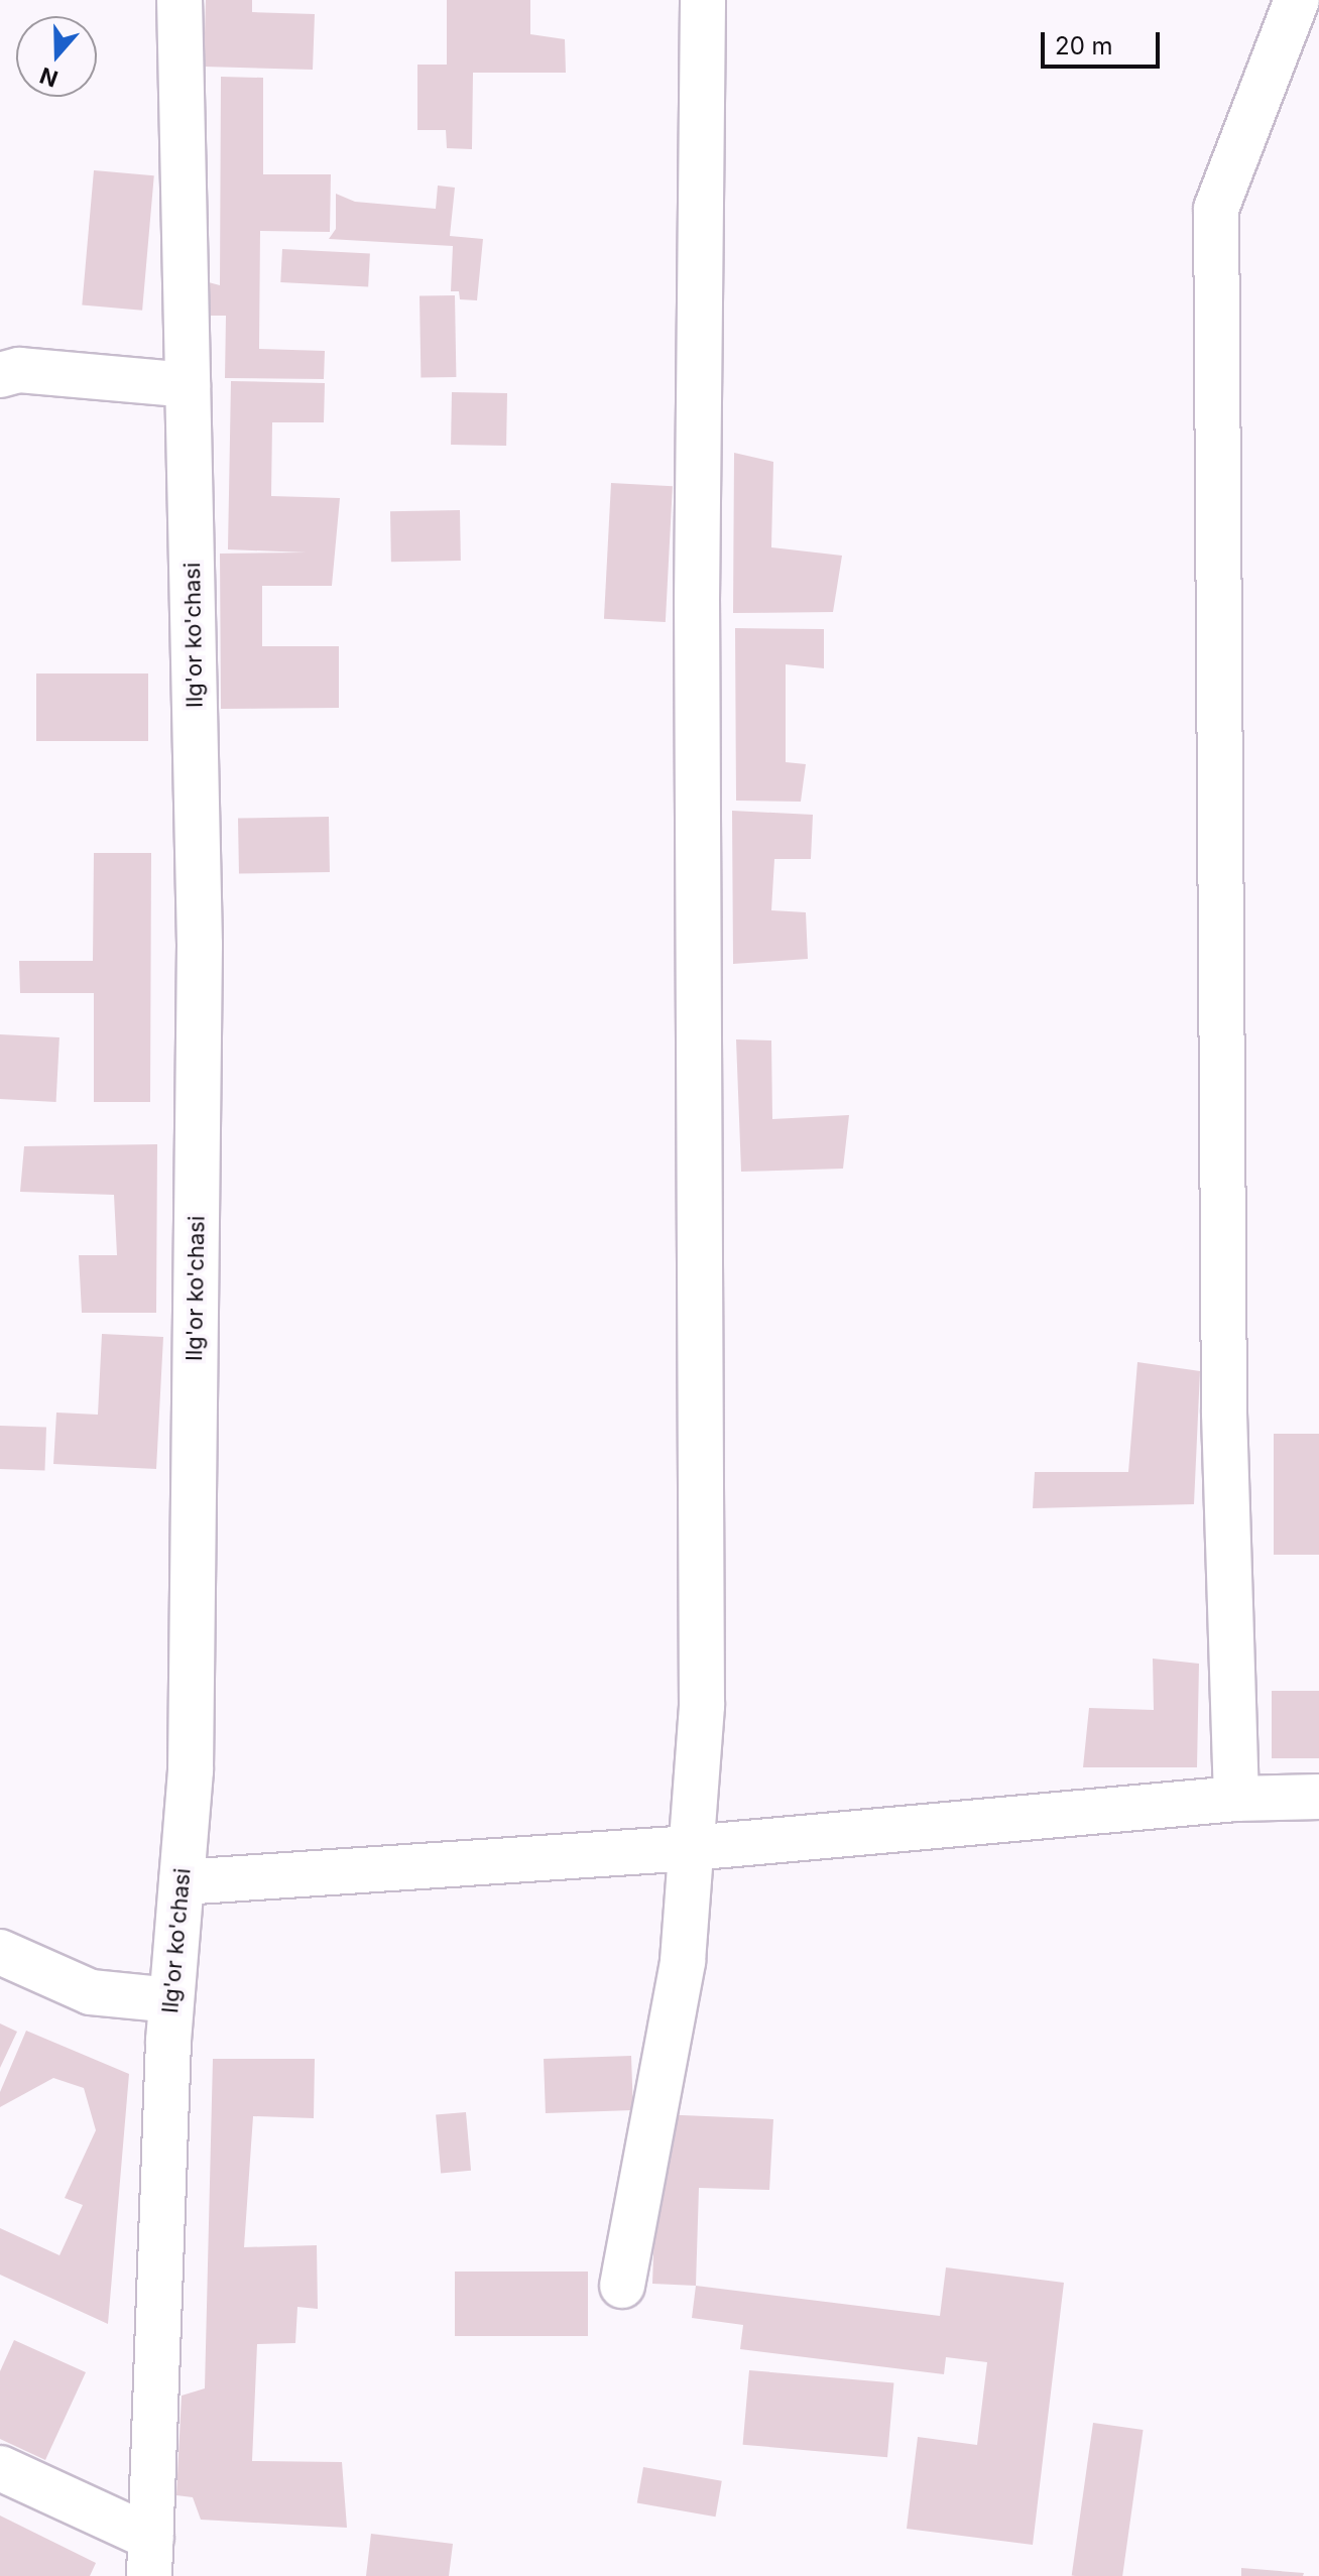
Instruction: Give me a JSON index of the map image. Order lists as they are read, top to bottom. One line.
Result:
{"streets":{"street":["Ilg'or ko'chasi"]},"scale_bar":"20 m","north":"bottom"}
